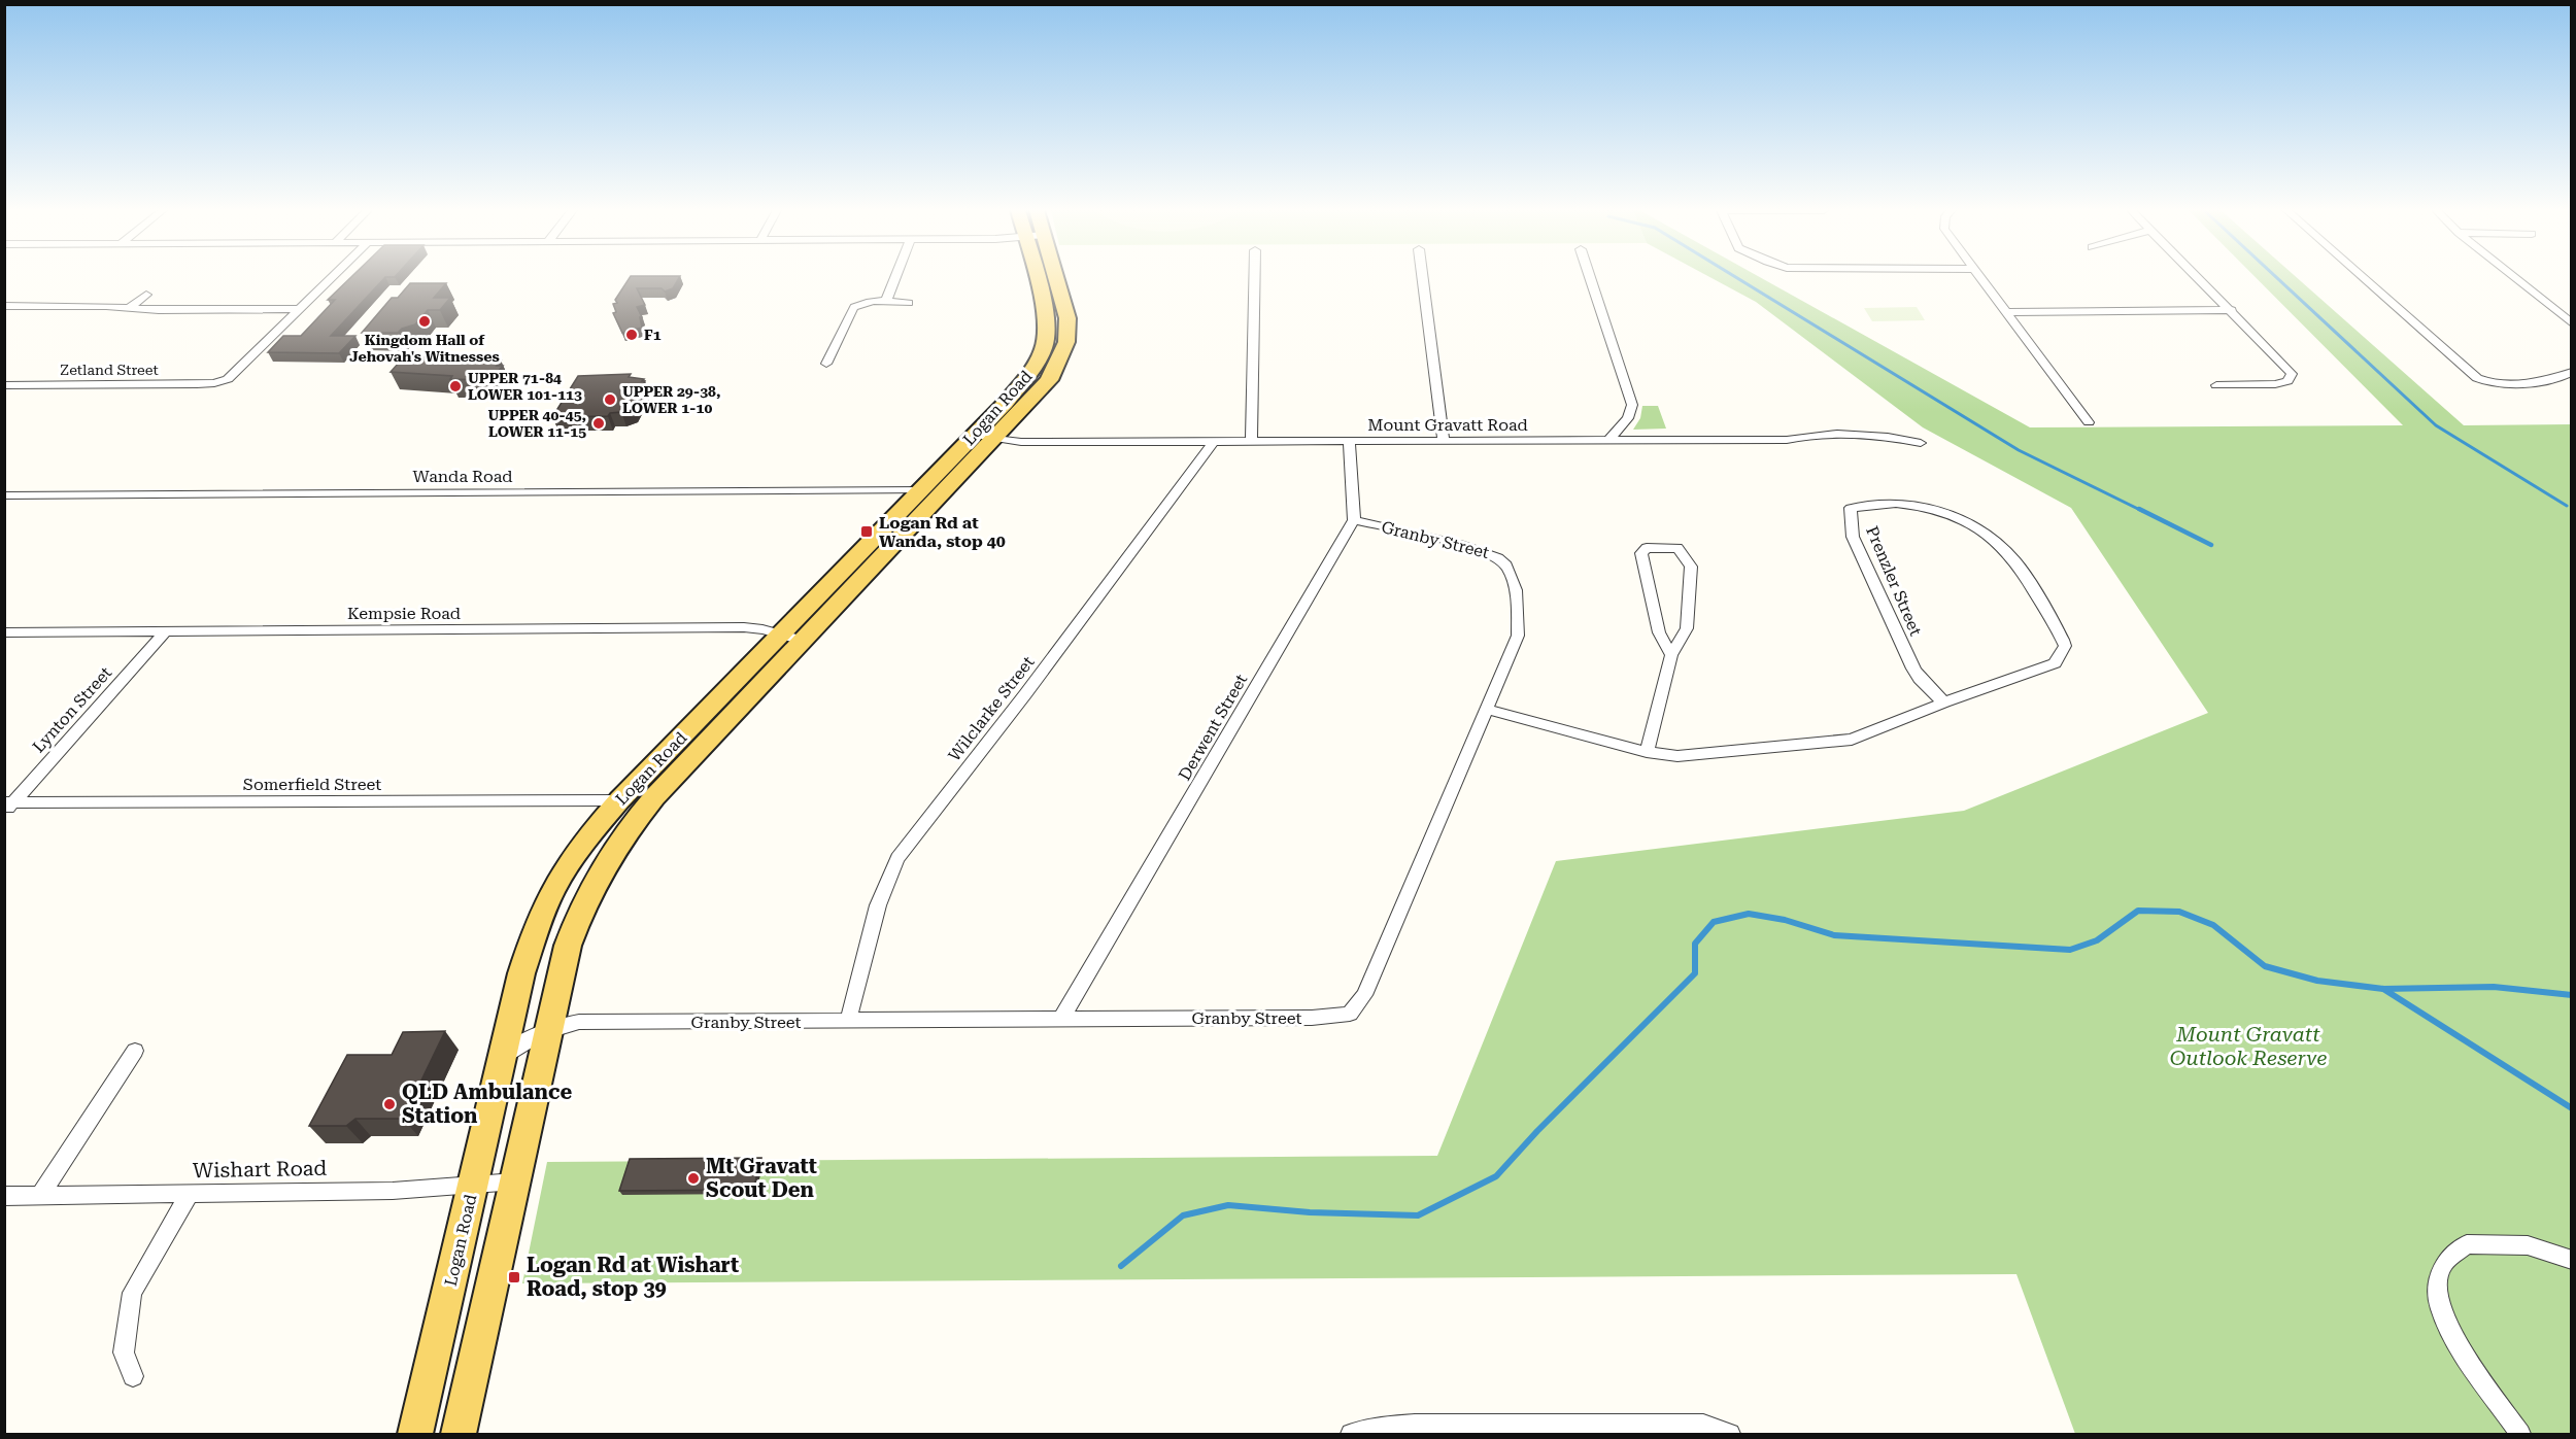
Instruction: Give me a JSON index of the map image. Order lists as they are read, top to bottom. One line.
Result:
{"streets":{"main road":["Logan Road"],"street":["Zetland Street","Mount Gravatt Road","Wanda Road","Granby Street","Prenzler Street","Kempsie Road","Wilclarke Street","Lynton Street","Derwent Street","Somerfield Street","Wishart Road"]},"crossings":[["Logan Road","Mount Gravatt Road"],["Logan Road","Wanda Road"],["Logan Road","Granby Street"],["Logan Road","Kempsie Road"],["Logan Road","Somerfield Street"],["Logan Road","Wishart Road"],["Mount Gravatt Road","Wilclarke Street"],["Granby Street","Prenzler Street"],["Granby Street","Wilclarke Street"],["Granby Street","Derwent Street"],["Kempsie Road","Lynton Street"],["Lynton Street","Somerfield Street"]],"parks":["Mount Gravatt Outlook Reserve"],"places":{"other":["Kingdom Hall of Jehovah's Witnesses","F1","UPPER 71-84 LOWER 101-113","UPPER 29-38, LOWER 1-10","UPPER 40-45, LOWER 11-15","QLD Ambulance Station","Mt Gravatt Scout Den"],"transit":["Logan Rd at Wanda, stop 40","Logan Rd at Wishart Road, stop 39"]}}
